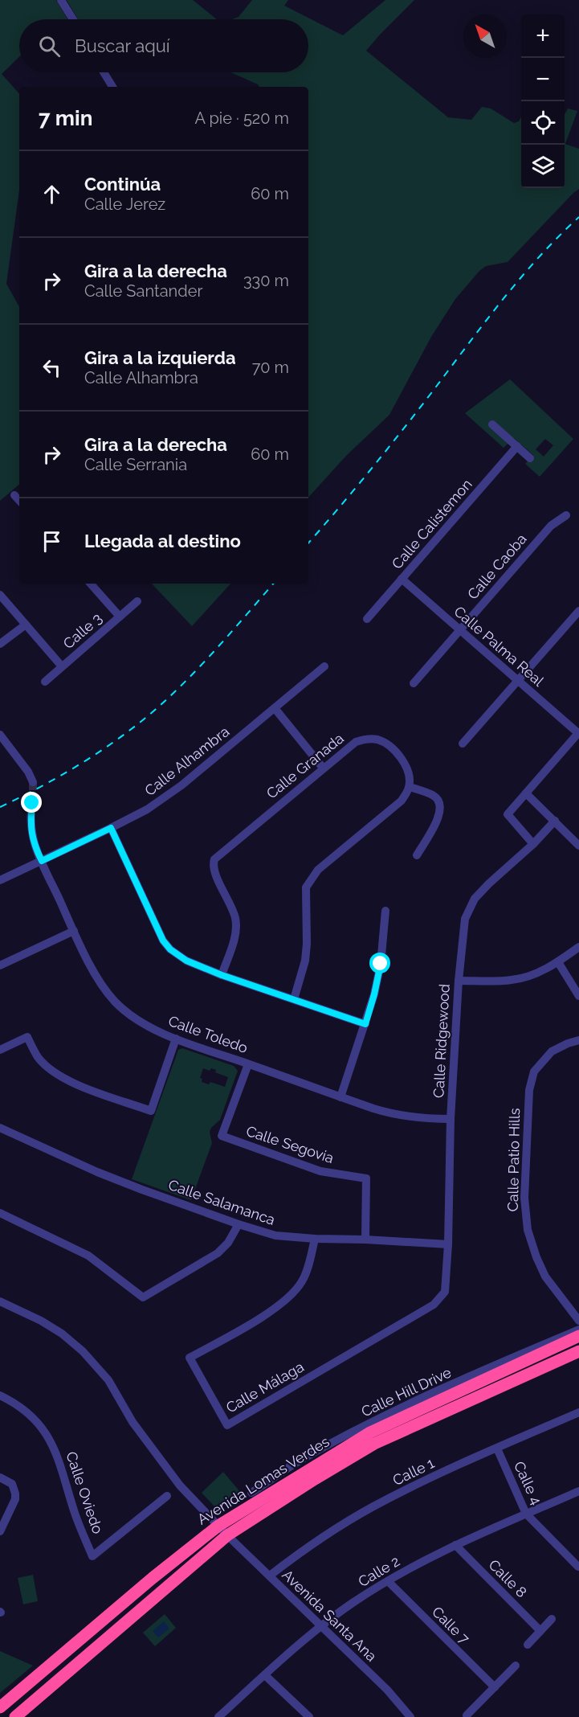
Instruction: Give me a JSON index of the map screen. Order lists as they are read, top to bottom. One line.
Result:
{"streets":{"highway":["Avenida Lomas Verdes"],"street":["Calle Calistemon","Calle Caoba","Calle 3","Calle Palma Real","Calle Alhambra","Calle Granada","Calle Toledo","Calle Ridgewood","Calle Segovia","Calle Patio Hills","Calle Salamanca","Calle Málaga","Calle Hill Drive","Calle 1","Calle 4","Calle Oviedo","Calle 2","Calle 8","Avenida Santa Ana","Calle 7"]},"crossings":[["Calle Calistemon","Calle Palma Real"],["Calle Caoba","Calle Palma Real"],["Calle Alhambra","Calle Toledo"],["Calle Toledo","Calle Ridgewood"],["Calle Toledo","Calle Segovia"],["Calle Ridgewood","Calle Salamanca"],["Calle Ridgewood","Calle Málaga"],["Calle Segovia","Calle Salamanca"],["Calle Salamanca","Calle Málaga"],["Calle 1","Calle 4"],["Calle 1","Avenida Santa Ana"],["Avenida Lomas Verdes","Avenida Santa Ana"],["Calle 4","Calle 2"],["Calle 2","Calle 8"],["Calle 2","Avenida Santa Ana"],["Calle 2","Calle 7"]],"north":"top left","page":{"map_buttons":["+","−"],"search":"Buscar aquí","heading":["7 min","A pie · 520 m"],"list":[["Continúa","Calle Jerez","60 m"],["Gira a la derecha","Calle Santander","330 m"],["Gira a la izquierda","Calle Alhambra","70 m"],["Gira a la derecha","Calle Serrania","60 m"],"Llegada al destino"]}}
